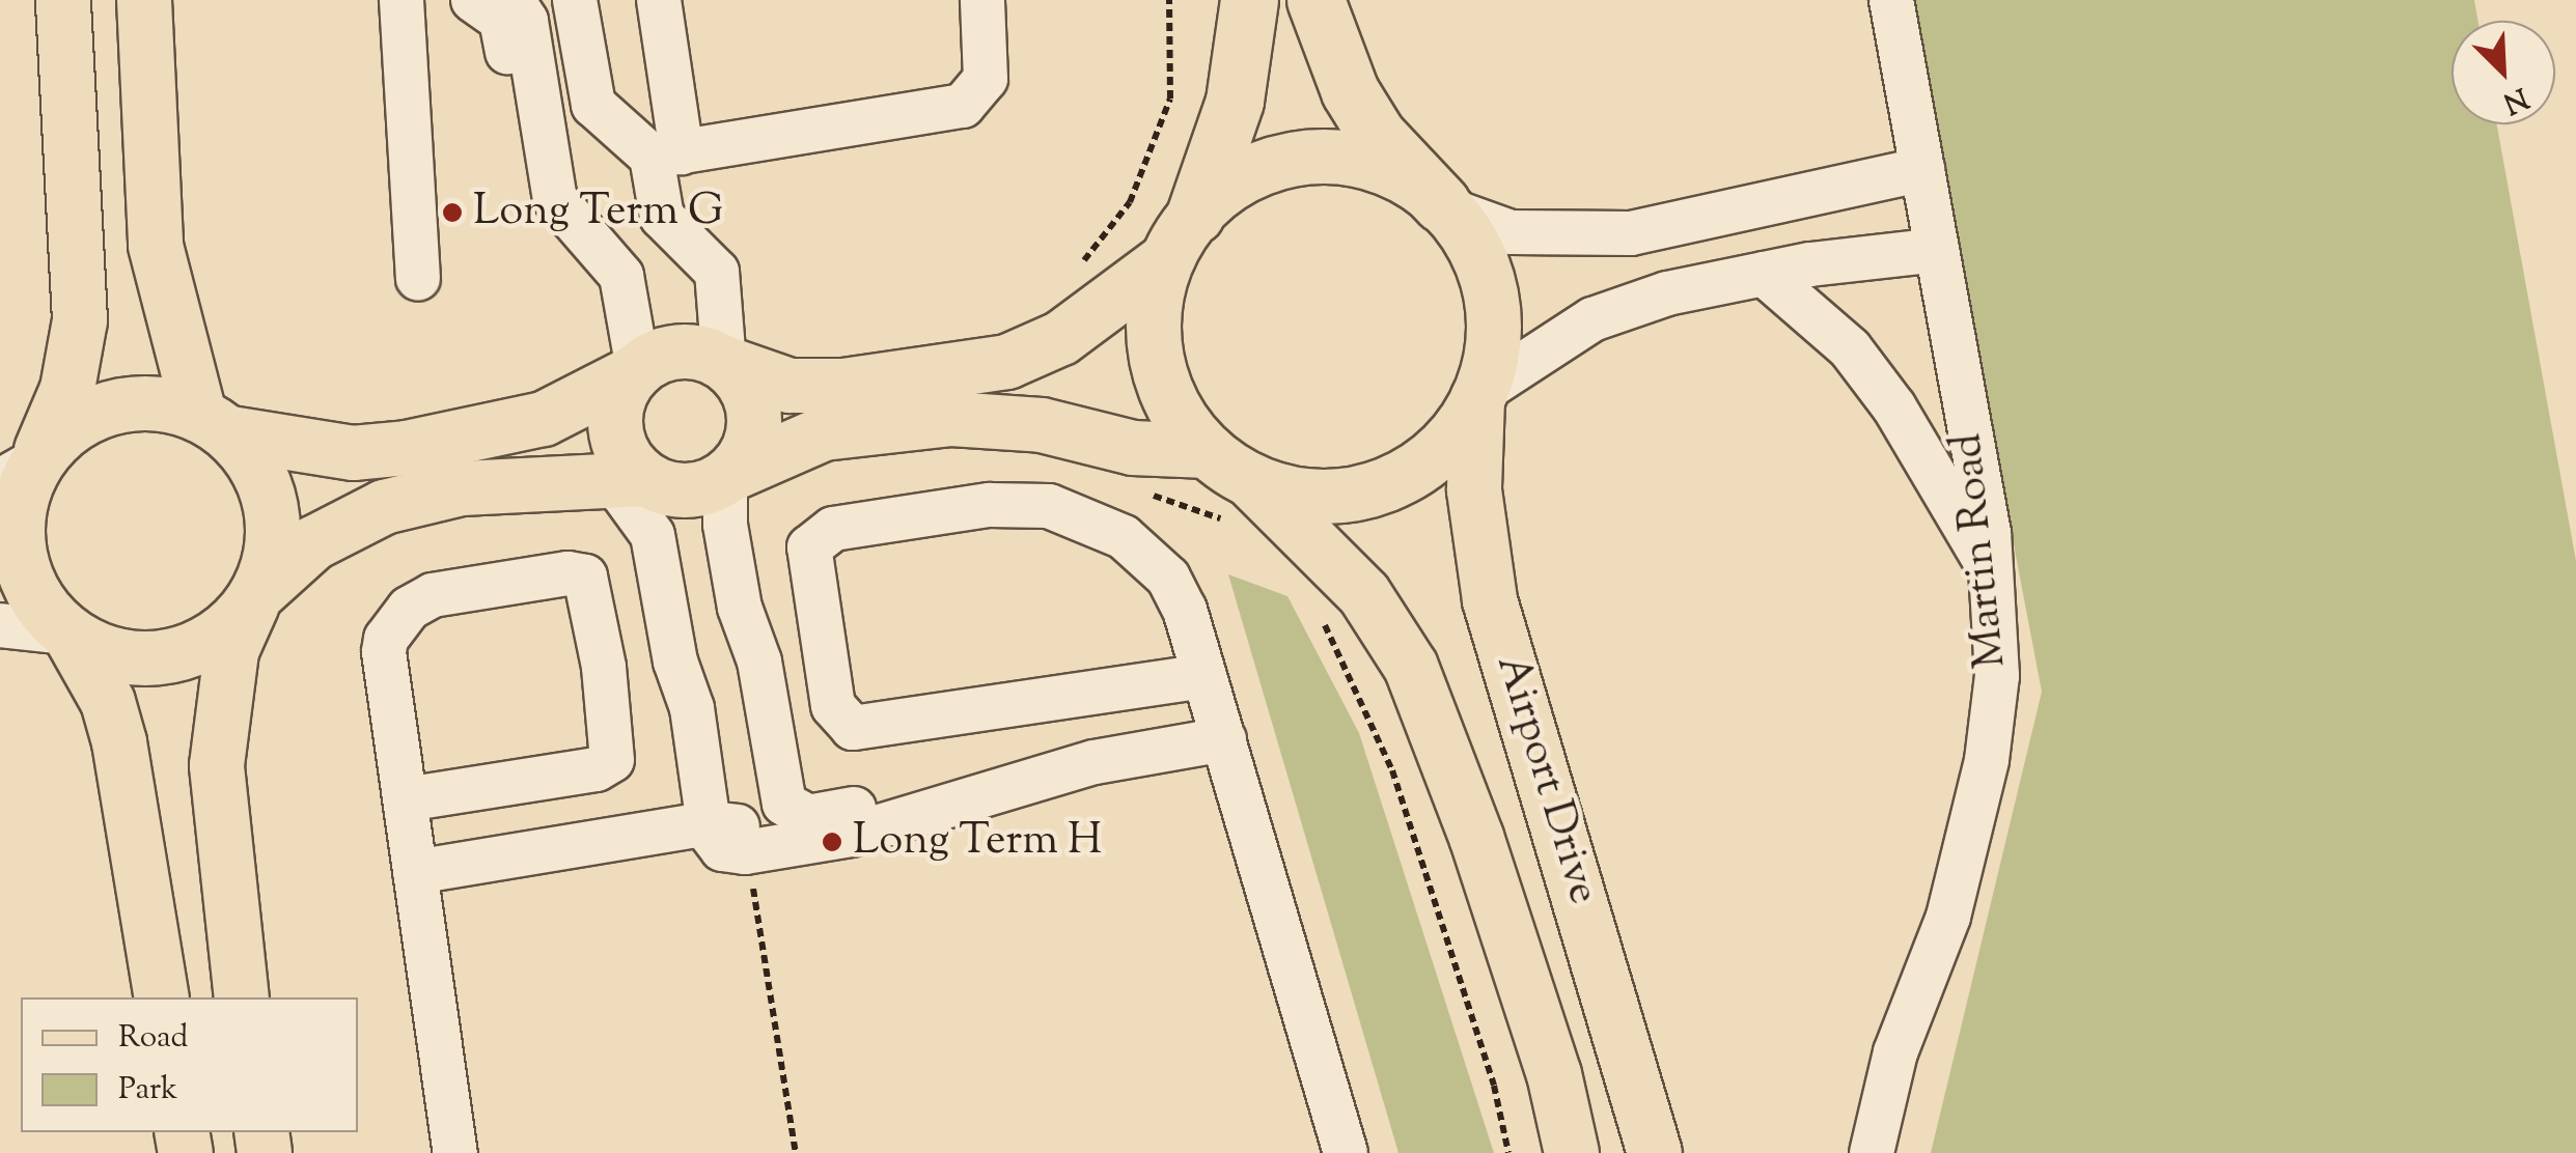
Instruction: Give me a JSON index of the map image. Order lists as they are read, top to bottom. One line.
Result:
{"streets":{"main road":["Airport Drive"],"street":["Martin Road"]},"places":["Long Term G","Long Term H"],"legend":["Road","Park"],"north":"bottom right"}
